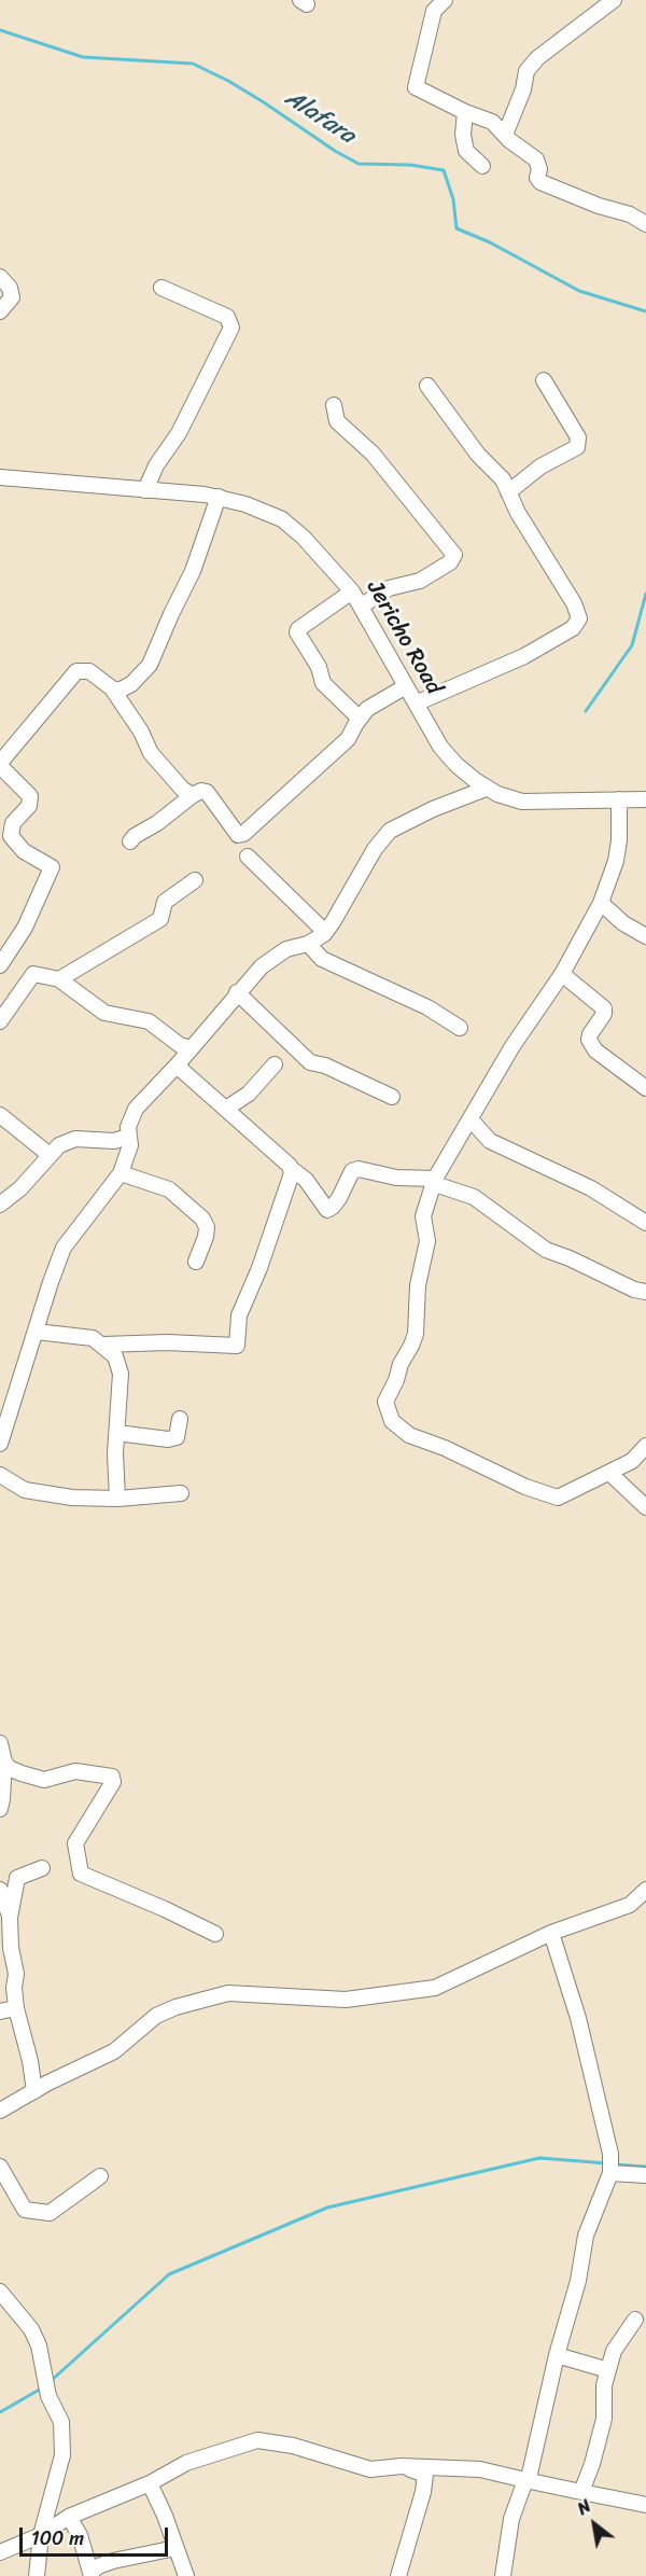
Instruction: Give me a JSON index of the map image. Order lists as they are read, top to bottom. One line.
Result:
{"streets":{"street":["Jericho Road"]},"water":["Alafara"],"scale_bar":"100 m","north":"top left"}
